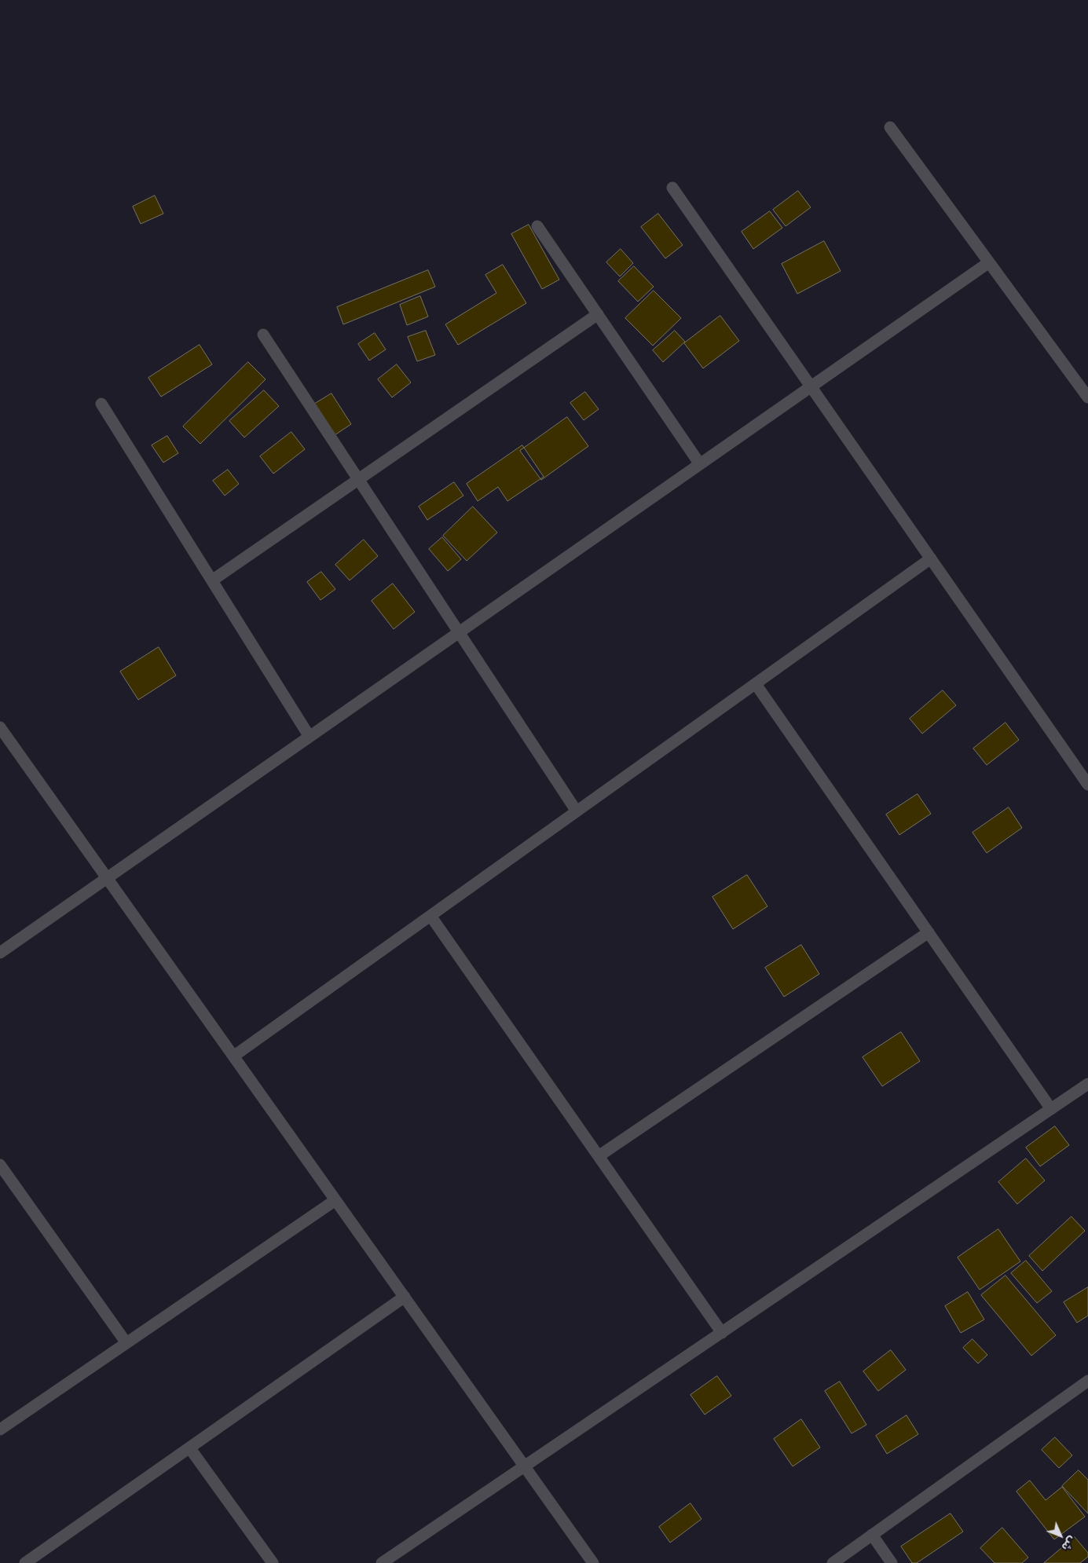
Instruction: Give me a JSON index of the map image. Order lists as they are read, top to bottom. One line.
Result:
{"north":"bottom right"}
